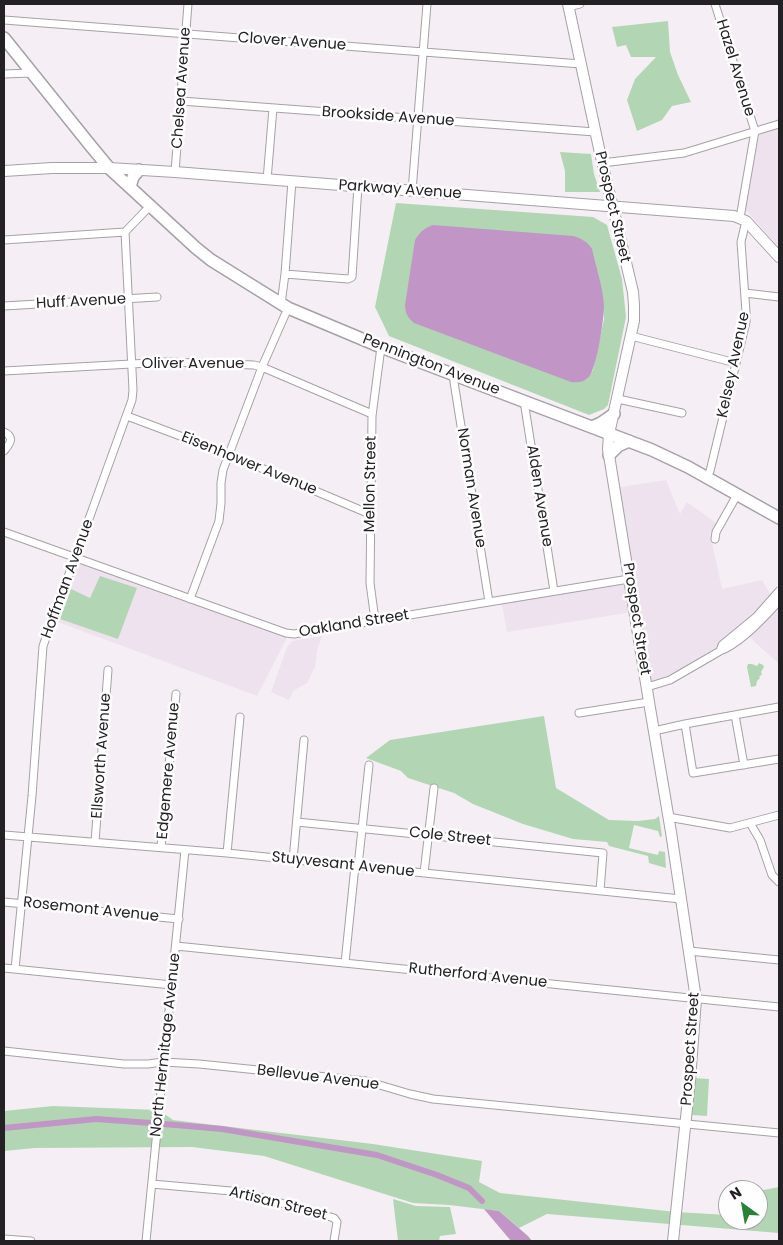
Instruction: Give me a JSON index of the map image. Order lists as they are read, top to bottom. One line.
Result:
{"streets":{"main road":["Pennington Avenue"],"street":["Clover Avenue","Hazel Avenue","Chelsea Avenue","Brookside Avenue","Parkway Avenue","Prospect Street","Huff Avenue","Oliver Avenue","Kelsey Avenue","Eisenhower Avenue","Mellon Street","Norman Avenue","Alden Avenue","Hoffman Avenue","Oakland Street","Ellsworth Avenue","Edgemere Avenue","Cole Street","Stuyvesant Avenue","Rosemont Avenue","Rutherford Avenue","North Hermitage Avenue","Bellevue Avenue","Artisan Street"]},"crossings":[["Clover Avenue","Chelsea Avenue"],["Clover Avenue","Prospect Street"],["Hazel Avenue","Kelsey Avenue"],["Chelsea Avenue","Brookside Avenue"],["Chelsea Avenue","Parkway Avenue"],["Brookside Avenue","Prospect Street"],["Parkway Avenue","Prospect Street"],["Parkway Avenue","Pennington Avenue"],["Parkway Avenue","Kelsey Avenue"],["Prospect Street","Pennington Avenue"],["Prospect Street","Oakland Street"],["Prospect Street","Stuyvesant Avenue"],["Prospect Street","Rutherford Avenue"],["Prospect Street","Bellevue Avenue"],["Huff Avenue","Hoffman Avenue"],["Oliver Avenue","Mellon Street"],["Oliver Avenue","Hoffman Avenue"],["Pennington Avenue","Kelsey Avenue"],["Pennington Avenue","Mellon Street"],["Pennington Avenue","Norman Avenue"],["Pennington Avenue","Alden Avenue"],["Eisenhower Avenue","Mellon Street"],["Eisenhower Avenue","Hoffman Avenue"],["Mellon Street","Oakland Street"],["Norman Avenue","Oakland Street"],["Alden Avenue","Oakland Street"],["Hoffman Avenue","Oakland Street"],["Hoffman Avenue","Stuyvesant Avenue"],["Hoffman Avenue","Rosemont Avenue"],["Ellsworth Avenue","Stuyvesant Avenue"],["Edgemere Avenue","Stuyvesant Avenue"],["Cole Street","Stuyvesant Avenue"],["Stuyvesant Avenue","North Hermitage Avenue"],["Rosemont Avenue","North Hermitage Avenue"],["Rutherford Avenue","North Hermitage Avenue"],["North Hermitage Avenue","Bellevue Avenue"],["North Hermitage Avenue","Artisan Street"]],"north":"top left"}
